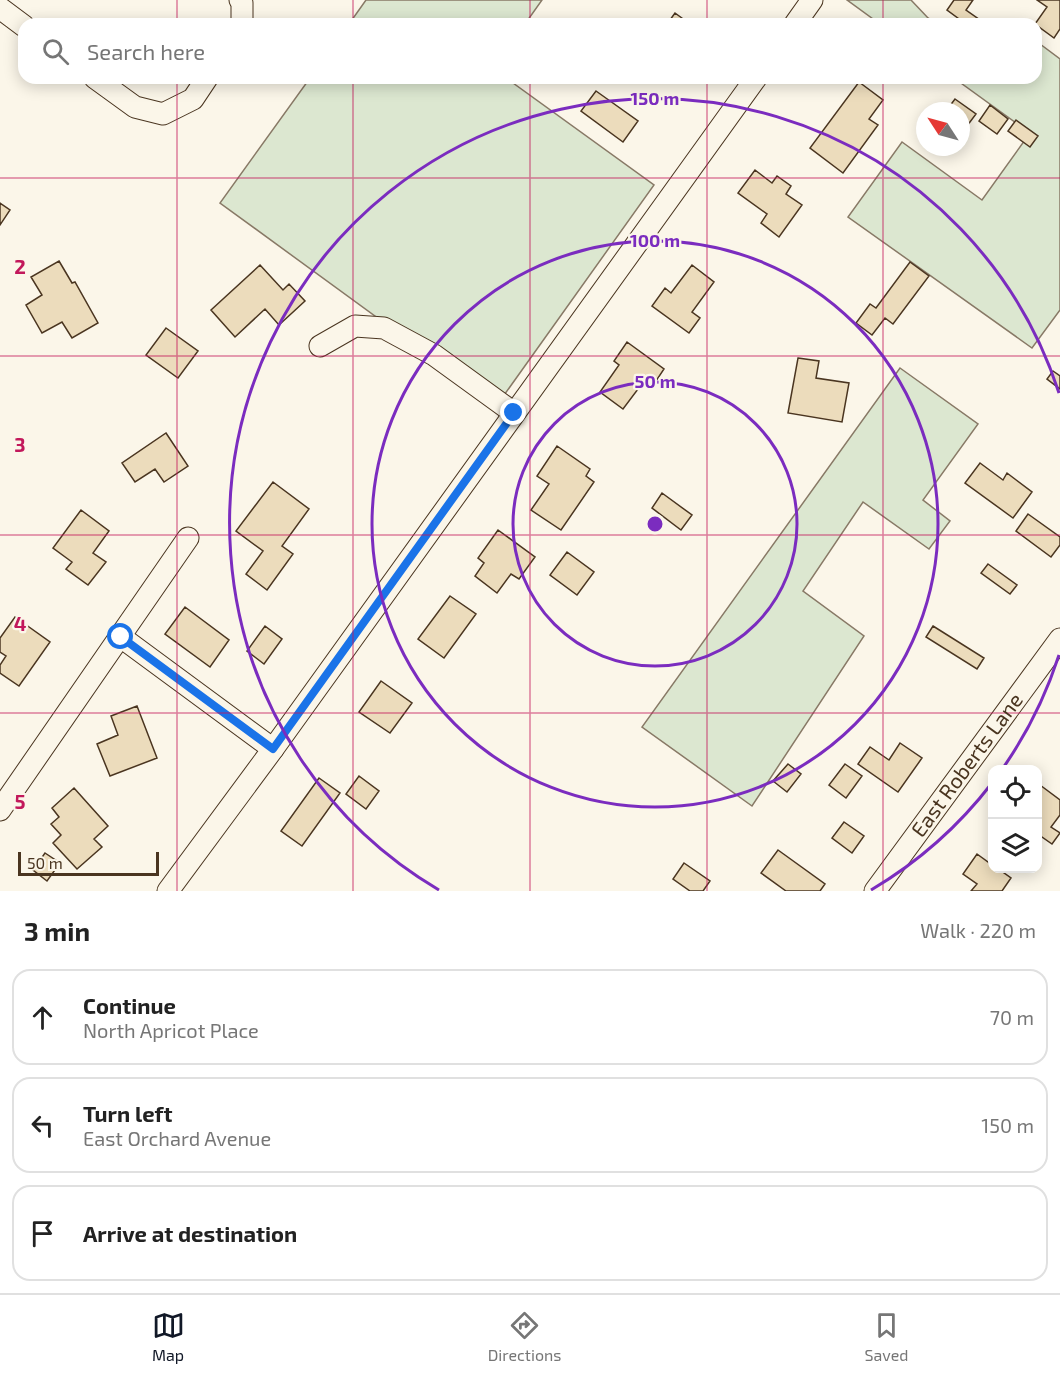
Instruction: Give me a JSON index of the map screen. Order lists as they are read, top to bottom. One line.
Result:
{"streets":{"street":["East Roberts Lane"]},"scale_bar":"50 m","north":"top left","page":{"search":"Search here","scale":"50 m","heading":["3 min","Walk · 220 m"],"list":[["Continue","North Apricot Place","70 m"],["Turn left","East Orchard Avenue","150 m"],"Arrive at destination"],"nav":["Map","Directions","Saved"]},"grid":{"rows":["2","3","4","5"]},"rings":["150 m","100 m","50 m"]}
